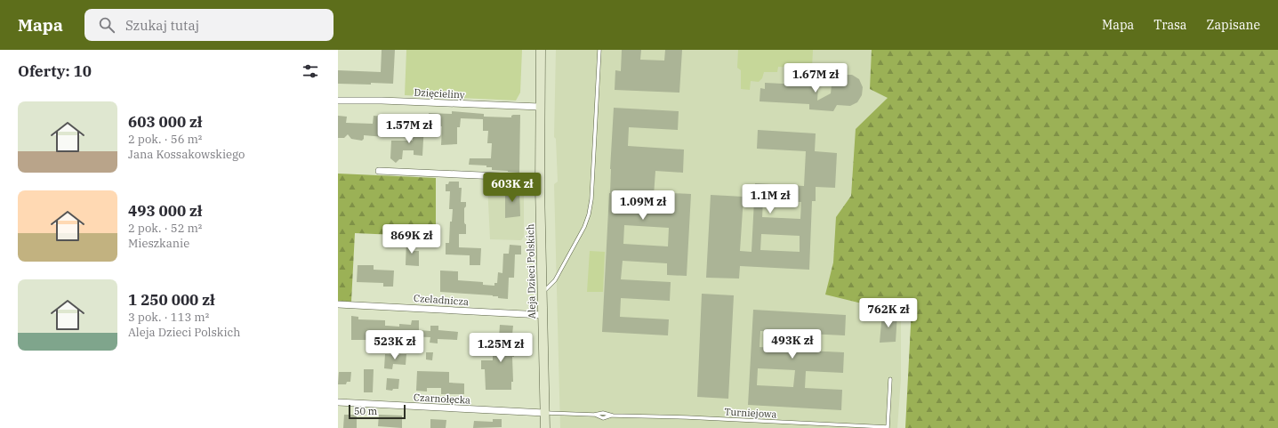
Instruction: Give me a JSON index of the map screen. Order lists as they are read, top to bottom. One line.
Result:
{"streets":{"street":["Dzięcieliny","Aleja Dzieci Polskich","Czeladnicza","Czarnołęcka"],"lane":["Turniejowa"]},"crossings":[["Dzięcieliny","Aleja Dzieci Polskich"],["Aleja Dzieci Polskich","Czeladnicza"],["Aleja Dzieci Polskich","Czarnołęcka"],["Aleja Dzieci Polskich","Turniejowa"],["Czarnołęcka","Turniejowa"]],"scale_bar":"50 m","page":{"header":"Mapa","search":"Szukaj tutaj","nav":["Mapa","Trasa","Zapisane"],"heading":"Oferty: 10","price":["1.67M zł","1.57M zł","603K zł","1.1M zł","1.09M zł","869K zł","762K zł","493K zł","523K zł","1.25M zł"],"list":[{"name":"603 000 zł","note":"2 pok. · 56 m² · Jana Kossakowskiego"},{"name":"493 000 zł","note":"2 pok. · 52 m² · Mieszkanie"},{"name":"1 250 000 zł","note":"3 pok. · 113 m² · Aleja Dzieci Polskich"}],"scale":"50 m"}}
